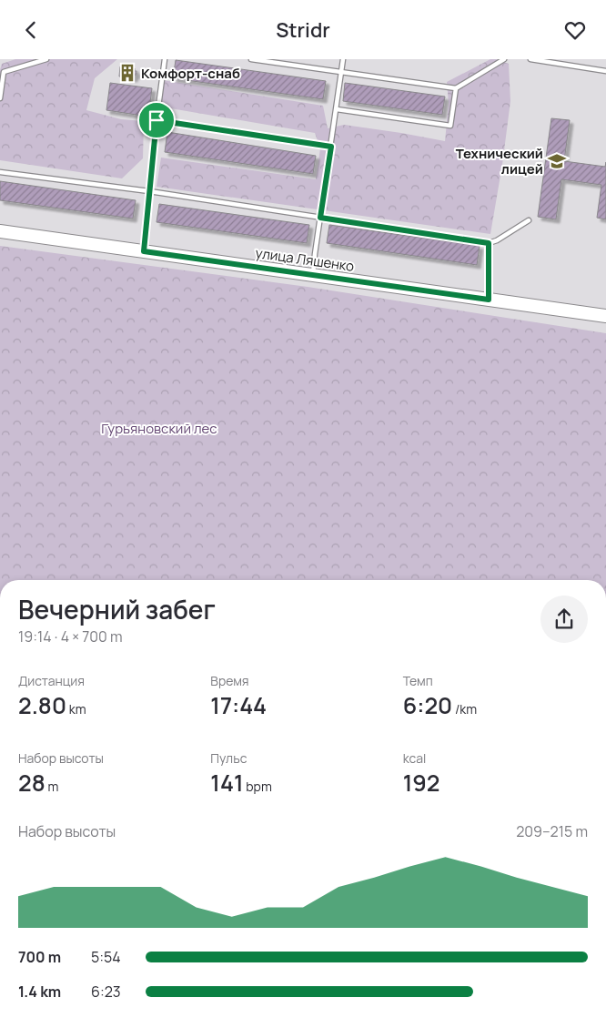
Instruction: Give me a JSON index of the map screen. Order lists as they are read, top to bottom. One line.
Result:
{"streets":{"main road":["улица Ляшенко"]},"parks":["Гурьяновский лес"],"places":{"building":["Комфорт-снаб"],"school or university":["Технический лицей"]},"page":{"header":"Stridr","heading":["Вечерний забег","19:14 · 4 × 700 m"],"stats":[["Дистанция","2.80 km"],["Время","17:44"],["Темп","6:20 /km"],["Набор высоты","28 m"],["Пульс","141 bpm"],["kcal","192"]],"chart":["Набор высоты","209–215 m"],"list":[{"name":"700 m","note":"5:54"},{"name":"1.4 km","note":"6:23"}]}}
